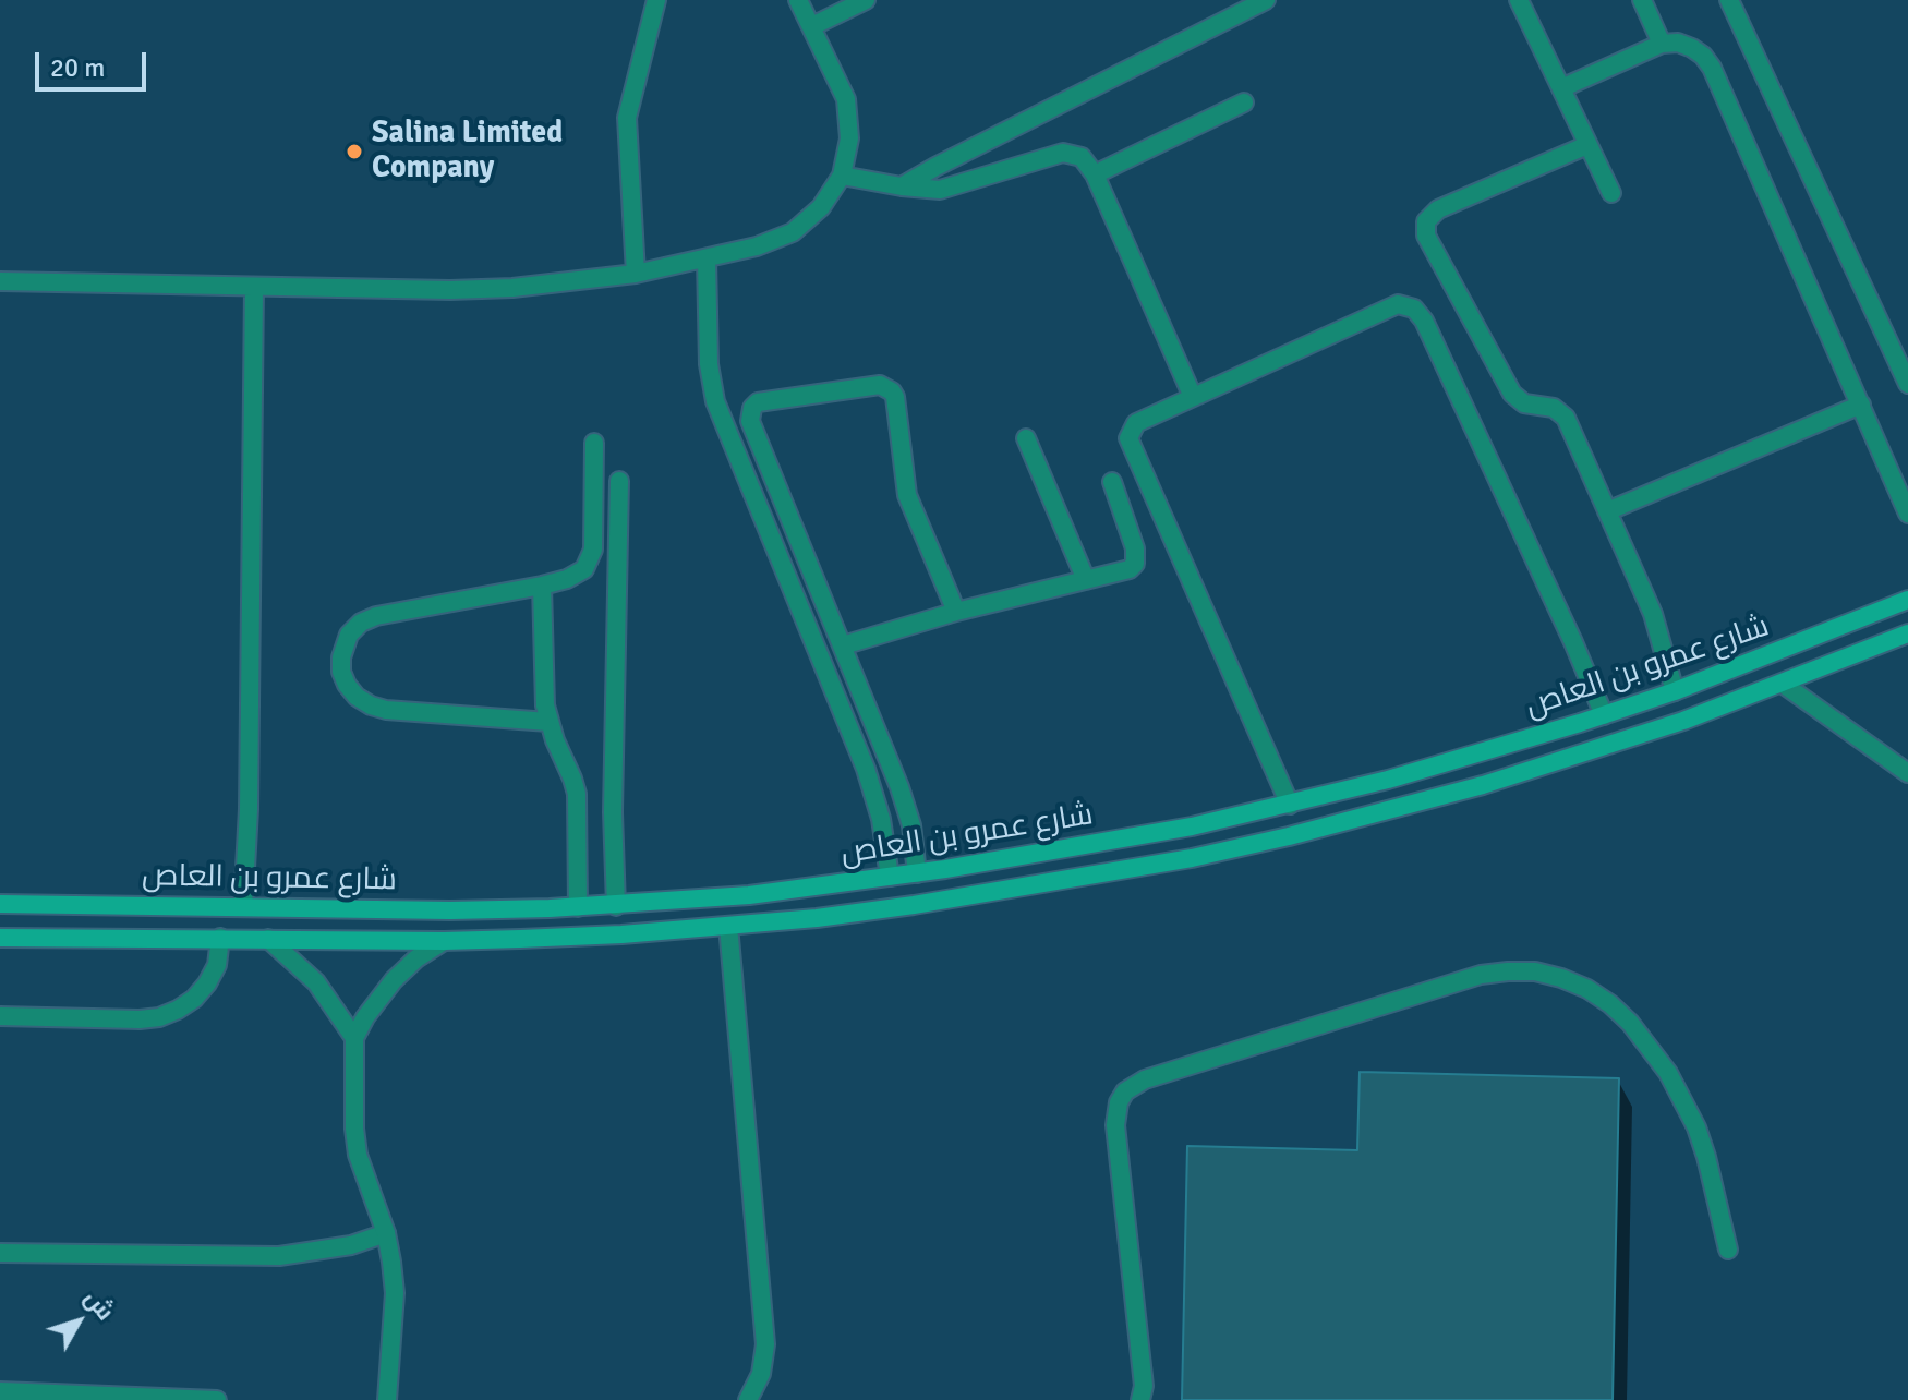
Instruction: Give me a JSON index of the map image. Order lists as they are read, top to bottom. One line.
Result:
{"streets":{"main road":["شارع عمرو بن العاص"]},"places":["Salina Limited Company"],"scale_bar":"20 m","north":"top right"}
